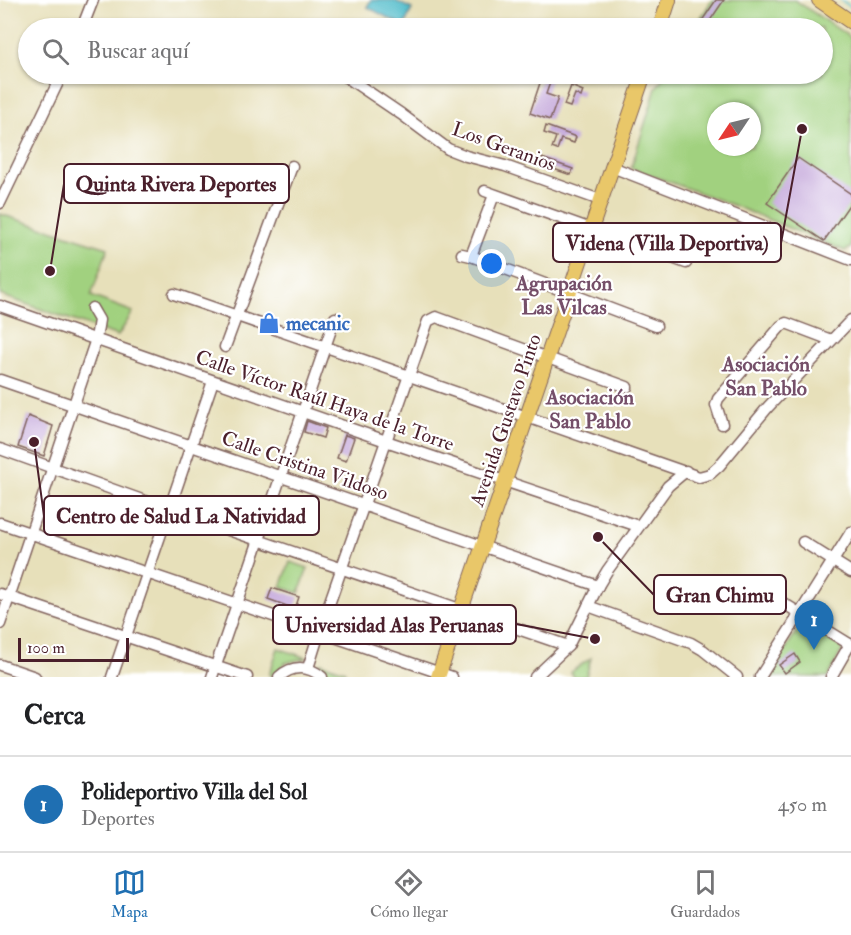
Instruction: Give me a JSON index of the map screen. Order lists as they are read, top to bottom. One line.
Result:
{"streets":{"main road":["Avenida Gustavo Pinto"],"street":["Los Geranios","Calle Víctor Raúl Haya de la Torre","Calle Cristina Vildoso"]},"crossings":[["Los Geranios","Avenida Gustavo Pinto"],["Calle Víctor Raúl Haya de la Torre","Avenida Gustavo Pinto"],["Avenida Gustavo Pinto","Calle Cristina Vildoso"]],"districts":["Agrupación Las Vilcas","Asociación San Pablo","Asociación San Pablo"],"places":{"other":["Videna (Villa Deportiva)","Quinta Rivera Deportes","Centro de Salud La Natividad","Gran Chimu","Universidad Alas Peruanas"],"shop":["mecanic"]},"scale_bar":"100 m","north":"bottom left","page":{"search":"Buscar aquí","pins":"1","scale":"100 m","heading":"Cerca","list":[{"mark":"1","name":"Polideportivo Villa del Sol","note":"Deportes","value":"450 m"}],"nav":["Mapa","Cómo llegar","Guardados"]}}
